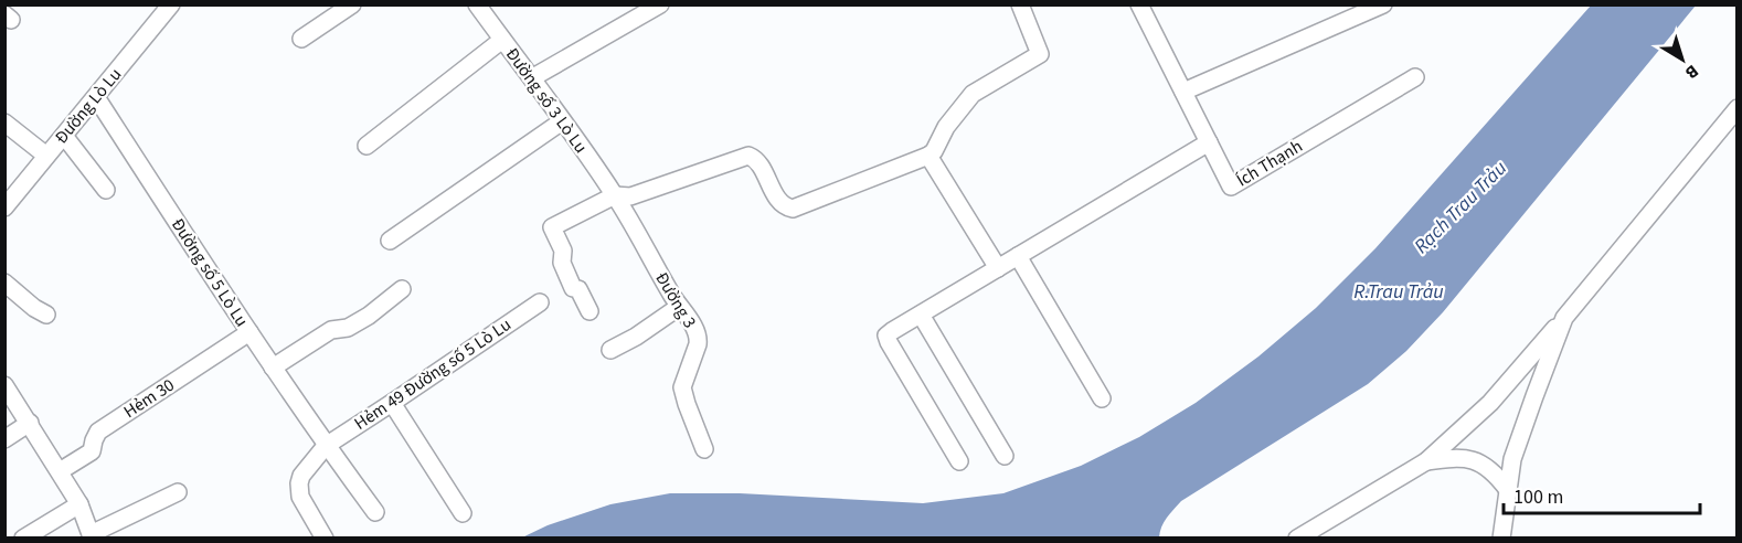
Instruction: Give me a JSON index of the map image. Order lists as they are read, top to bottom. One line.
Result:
{"streets":{"street":["Đường số 3 Lò Lu","Đường Lò Lu","Ích Thạnh","Đường số 5 Lò Lu","Đường 3","Hẻm 49 Đường số 5 Lò Lu","Hẻm 30"]},"crossings":[["Đường số 3 Lò Lu","Đường 3"],["Đường Lò Lu","Đường số 5 Lò Lu"],["Đường số 5 Lò Lu","Hẻm 49 Đường số 5 Lò Lu"],["Đường số 5 Lò Lu","Hẻm 30"]],"water":["Rạch Trau Trảu","R.Trau Trảu"],"scale_bar":"100 m","north":"bottom right"}
